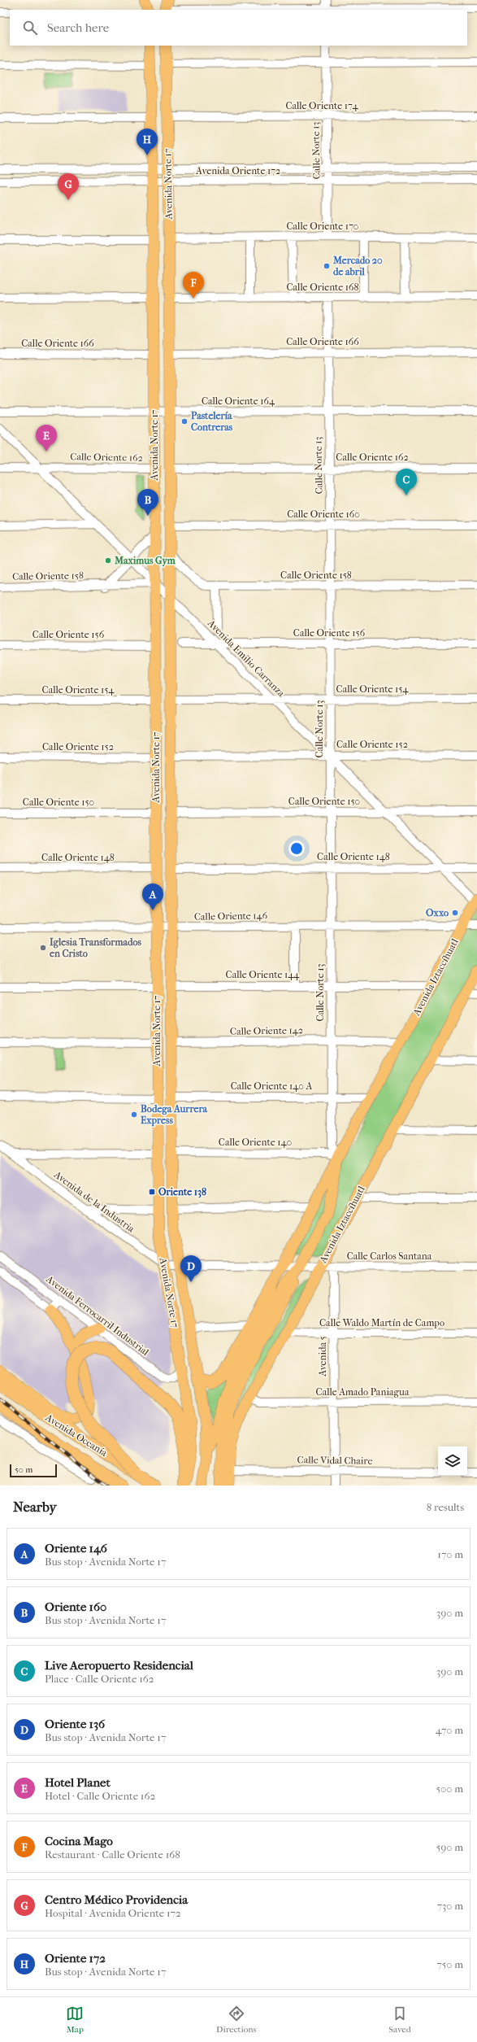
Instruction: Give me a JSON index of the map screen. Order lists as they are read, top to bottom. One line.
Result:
{"streets":{"highway":["Avenida Oceanía"],"main road":["Avenida Norte 17","Avenida Iztaccíhuatl"],"street":["Calle Oriente 174","Calle Norte 13","Avenida Oriente 172","Calle Oriente 170","Calle Oriente 168","Calle Oriente 166","Calle Oriente 164","Calle Oriente 162","Calle Oriente 160","Calle Oriente 158","Calle Oriente 156","Avenida Emilio Carranza","Calle Oriente 154","Calle Oriente 152","Calle Oriente 150","Calle Oriente 148","Calle Oriente 146","Calle Oriente 144","Calle Oriente 142","Calle Oriente 140 A","Calle Oriente 140","Avenida de la Industria","Calle Carlos Santana","Avenida Ferrocarril Industrial","Calle Waldo Martín de Campo","Avenida 5","Calle Amado Paniagua","Calle Vidal Chaire"]},"crossings":[["Calle Oriente 174","Calle Norte 13"],["Calle Oriente 174","Avenida Norte 17"],["Calle Norte 13","Avenida Oriente 172"],["Calle Norte 13","Calle Oriente 170"],["Calle Norte 13","Calle Oriente 168"],["Calle Norte 13","Calle Oriente 166"],["Calle Norte 13","Calle Oriente 164"],["Calle Norte 13","Calle Oriente 162"],["Calle Norte 13","Calle Oriente 160"],["Calle Norte 13","Calle Oriente 158"],["Calle Norte 13","Calle Oriente 156"],["Calle Norte 13","Avenida Emilio Carranza"],["Calle Norte 13","Calle Oriente 154"],["Calle Norte 13","Calle Oriente 152"],["Calle Norte 13","Calle Oriente 150"],["Calle Norte 13","Calle Oriente 148"],["Calle Norte 13","Calle Oriente 146"],["Calle Norte 13","Calle Oriente 144"],["Calle Norte 13","Avenida Iztaccíhuatl"],["Calle Norte 13","Calle Oriente 142"],["Calle Norte 13","Calle Oriente 140 A"],["Calle Norte 13","Calle Oriente 140"],["Avenida Oriente 172","Avenida Norte 17"],["Avenida Norte 17","Calle Oriente 170"],["Avenida Norte 17","Calle Oriente 168"],["Avenida Norte 17","Calle Oriente 166"],["Avenida Norte 17","Calle Oriente 164"],["Avenida Norte 17","Calle Oriente 162"],["Avenida Norte 17","Calle Oriente 160"],["Avenida Norte 17","Calle Oriente 158"],["Avenida Norte 17","Calle Oriente 156"],["Avenida Norte 17","Avenida Emilio Carranza"],["Avenida Norte 17","Calle Oriente 154"],["Avenida Norte 17","Calle Oriente 152"],["Avenida Norte 17","Calle Oriente 150"],["Avenida Norte 17","Calle Oriente 148"],["Avenida Norte 17","Calle Oriente 146"],["Avenida Norte 17","Calle Oriente 144"],["Avenida Norte 17","Avenida Iztaccíhuatl"],["Avenida Norte 17","Calle Oriente 142"],["Avenida Norte 17","Calle Oriente 140 A"],["Avenida Norte 17","Calle Oriente 140"],["Avenida Norte 17","Avenida de la Industria"],["Avenida Norte 17","Avenida Ferrocarril Industrial"],["Calle Oriente 162","Avenida Emilio Carranza"],["Calle Oriente 158","Avenida Emilio Carranza"],["Calle Oriente 156","Avenida Emilio Carranza"],["Avenida Emilio Carranza","Calle Oriente 154"],["Avenida Emilio Carranza","Calle Oriente 152"],["Avenida Emilio Carranza","Calle Oriente 150"],["Avenida Emilio Carranza","Calle Oriente 148"],["Avenida Emilio Carranza","Avenida Iztaccíhuatl"],["Calle Oriente 146","Avenida Iztaccíhuatl"],["Calle Oriente 144","Avenida Iztaccíhuatl"],["Avenida Iztaccíhuatl","Calle Oriente 142"],["Avenida Iztaccíhuatl","Calle Oriente 140 A"],["Avenida Iztaccíhuatl","Calle Oriente 140"],["Avenida Iztaccíhuatl","Avenida de la Industria"],["Avenida Iztaccíhuatl","Calle Carlos Santana"],["Avenida Iztaccíhuatl","Calle Waldo Martín de Campo"],["Avenida Iztaccíhuatl","Calle Amado Paniagua"],["Avenida Iztaccíhuatl","Calle Vidal Chaire"],["Avenida de la Industria","Calle Carlos Santana"],["Calle Carlos Santana","Avenida 5"],["Calle Waldo Martín de Campo","Avenida 5"],["Avenida 5","Calle Amado Paniagua"],["Avenida 5","Calle Vidal Chaire"]],"places":{"other":["Mercado 20 de abril","Pastelería Contreras","Maximus Gym","Oxxo","Iglesia Transformados en Cristo","Bodega Aurrera Express"],"transit":["Oriente 138"]},"scale_bar":"50 m","page":{"search":"Search here","pins":["H","G","F","E","C","B","A","D"],"scale":"50 m","heading":["Nearby","8 results"],"list":[{"mark":"A","name":"Oriente 146","note":"Bus stop · Avenida Norte 17","value":"170 m"},{"mark":"B","name":"Oriente 160","note":"Bus stop · Avenida Norte 17","value":"390 m"},{"mark":"C","name":"Live Aeropuerto Residencial","note":"Place · Calle Oriente 162","value":"390 m"},{"mark":"D","name":"Oriente 136","note":"Bus stop · Avenida Norte 17","value":"470 m"},{"mark":"E","name":"Hotel Planet","note":"Hotel · Calle Oriente 162","value":"500 m"},{"mark":"F","name":"Cocina Mago","note":"Restaurant · Calle Oriente 168","value":"590 m"},{"mark":"G","name":"Centro Médico Providencia","note":"Hospital · Avenida Oriente 172","value":"730 m"},{"mark":"H","name":"Oriente 172","note":"Bus stop · Avenida Norte 17","value":"750 m"}],"nav":["Map","Directions","Saved"]}}
